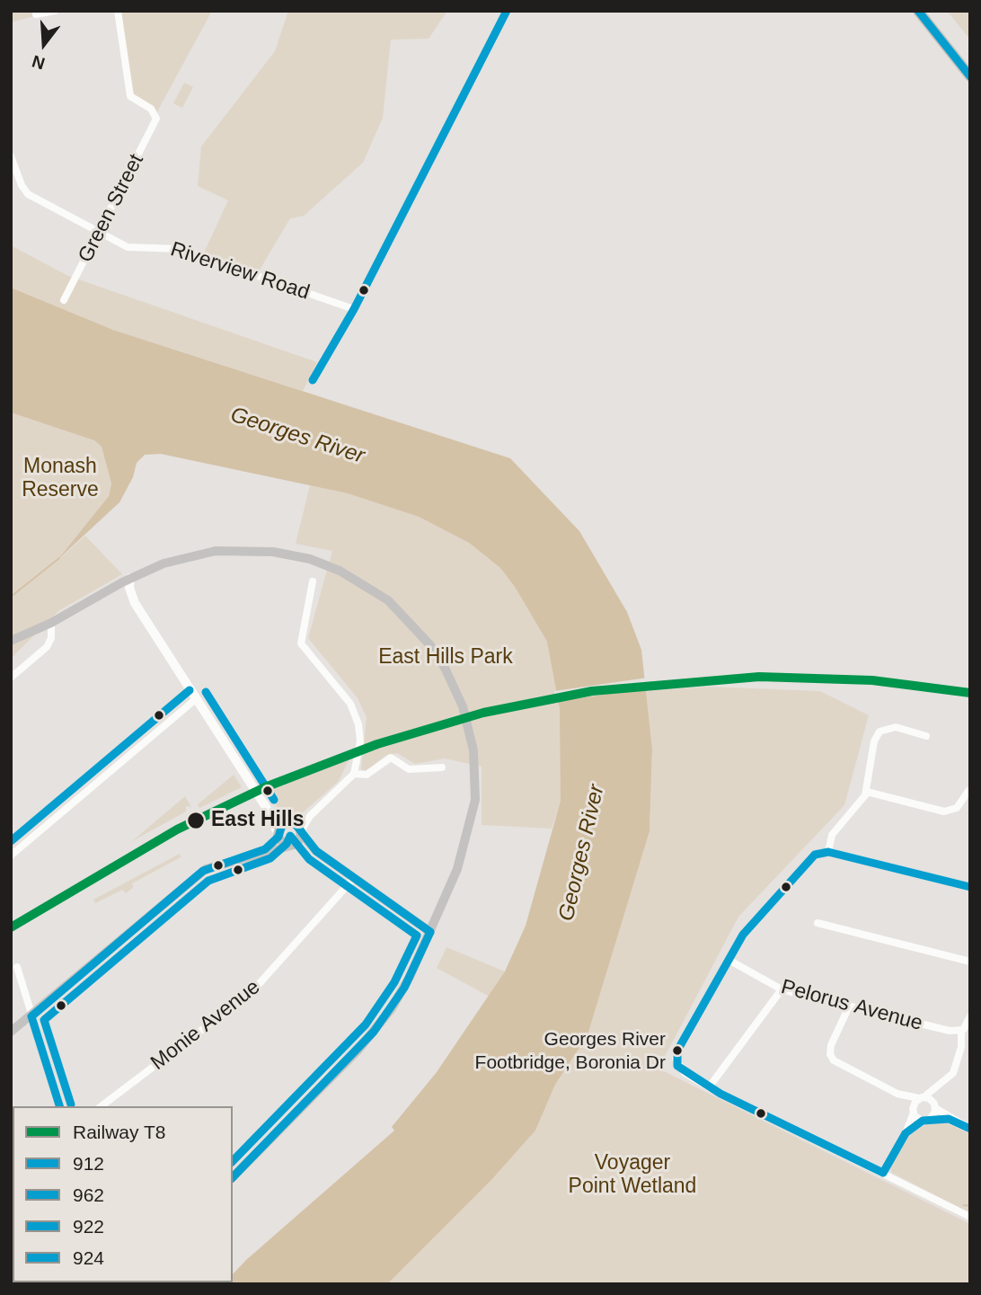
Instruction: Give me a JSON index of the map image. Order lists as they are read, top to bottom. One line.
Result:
{"streets":{"street":["Green Street","Riverview Road","Pelorus Avenue","Monie Avenue"]},"crossings":[["Green Street","Riverview Road"]],"water":["Georges River"],"parks":["Monash Reserve","East Hills Park","Voyager Point Wetland"],"places":["East Hills","Georges River Footbridge, Boronia Dr"],"lines":["transit line 912","rail line T8","transit line 924","transit line 962","transit line 922"],"legend":["Railway T8","912","962","922","924"],"north":"bottom"}
